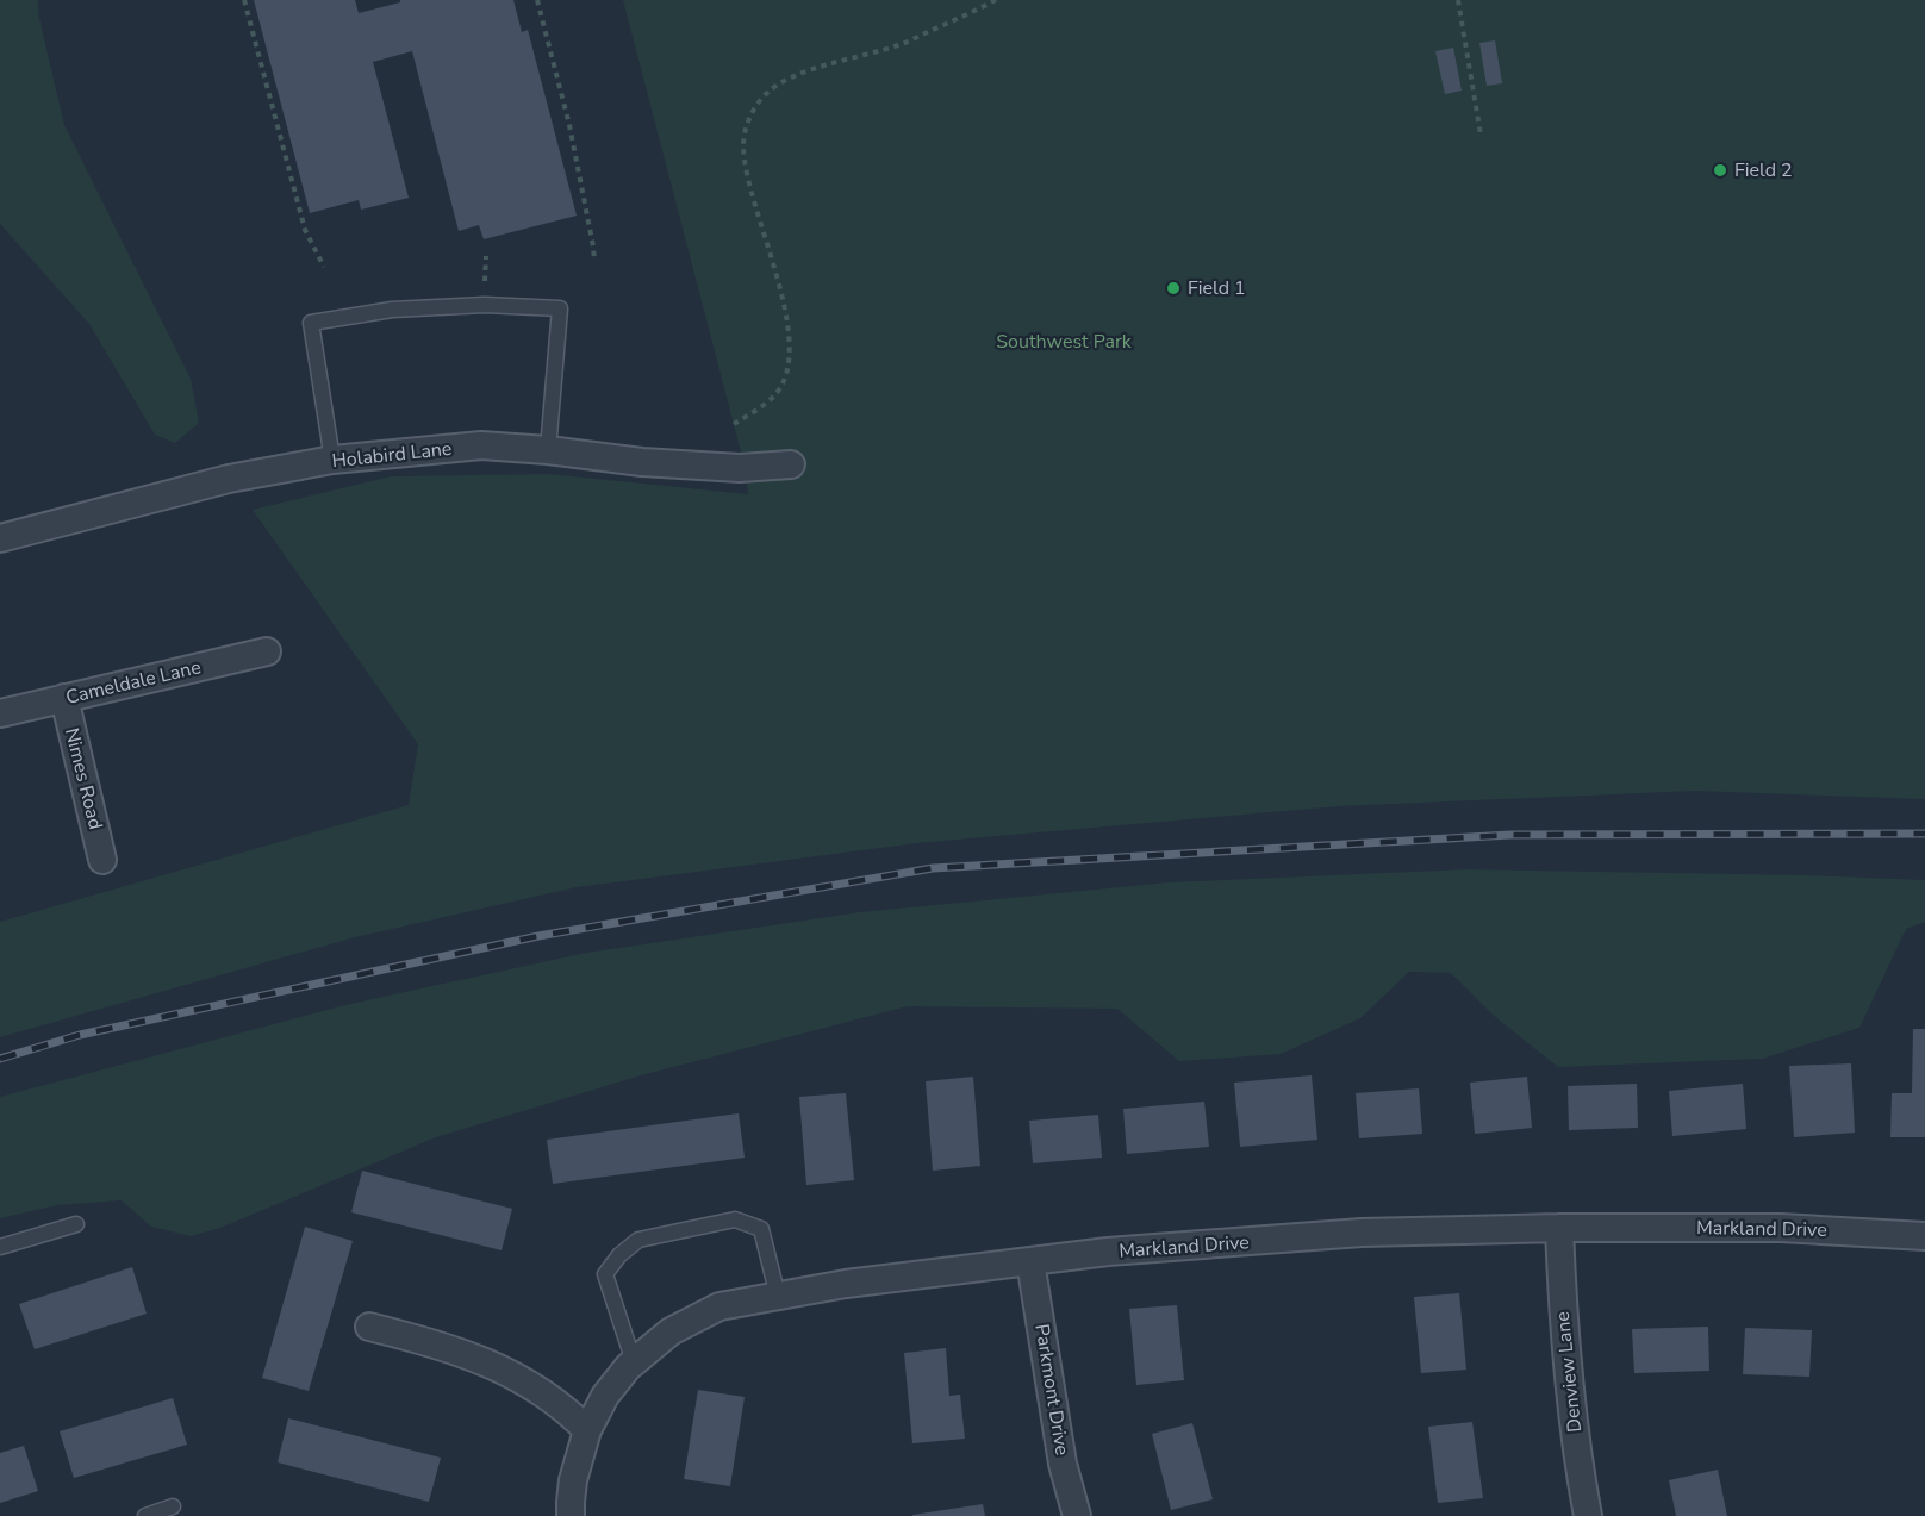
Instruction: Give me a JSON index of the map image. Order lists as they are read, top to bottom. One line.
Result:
{"streets":{"street":["Holabird Lane","Cameldale Lane","Nimes Road","Markland Drive","Denview Lane","Parkmont Drive"]},"crossings":[["Cameldale Lane","Nimes Road"],["Markland Drive","Denview Lane"],["Markland Drive","Parkmont Drive"]],"parks":["Southwest Park"],"places":["Field 2","Field 1"]}
